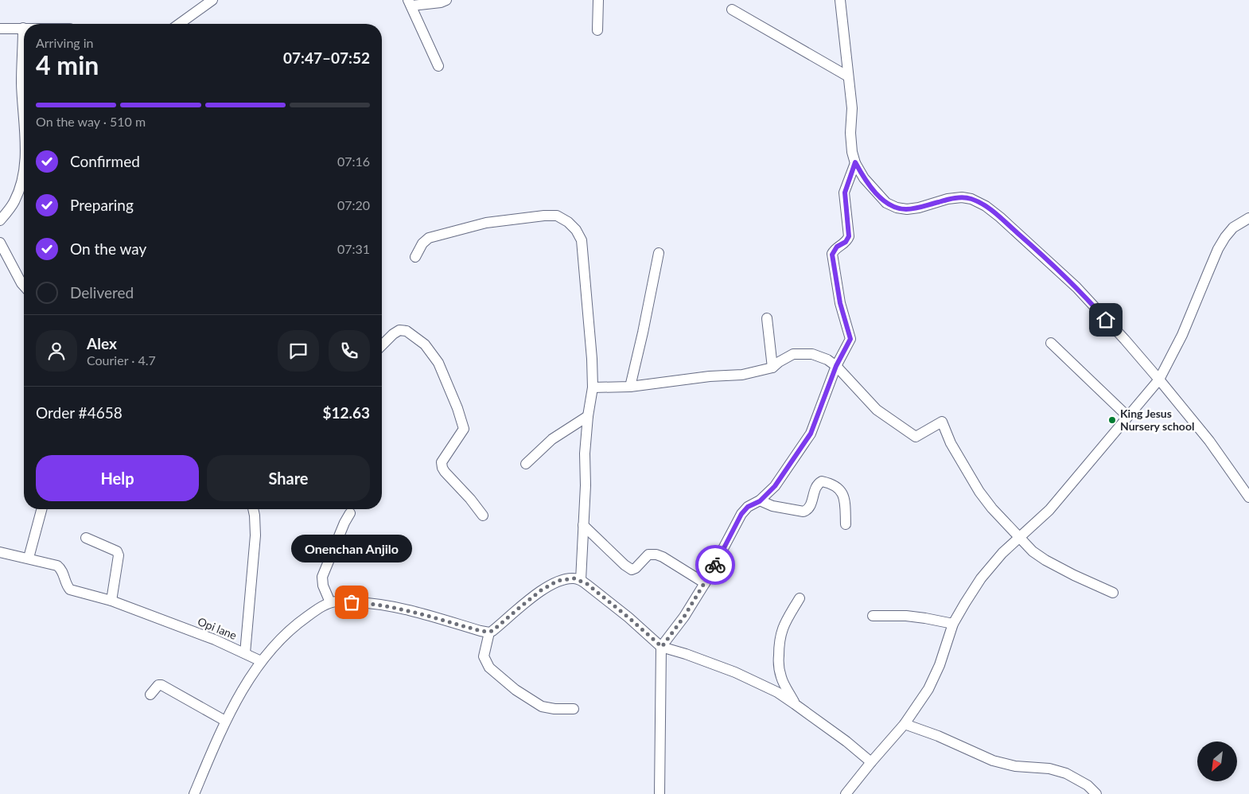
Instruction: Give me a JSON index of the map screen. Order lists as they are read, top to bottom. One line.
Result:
{"streets":{"street":["Opi lane"]},"places":["King Jesus Nursery school","Onenchan Anjilo"],"north":"bottom left","page":{"heading":["4 min","Arriving in","07:47–07:52"],"panel":["Alex","Courier · 4.7","Order #4658","$12.63"],"bar":"On the way · 510 m","list":[["Confirmed","07:16"],["Preparing","07:20"],["On the way","07:31"],"Delivered"],"buttons":["Help","Share"],"bubble":"Onenchan Anjilo"}}
